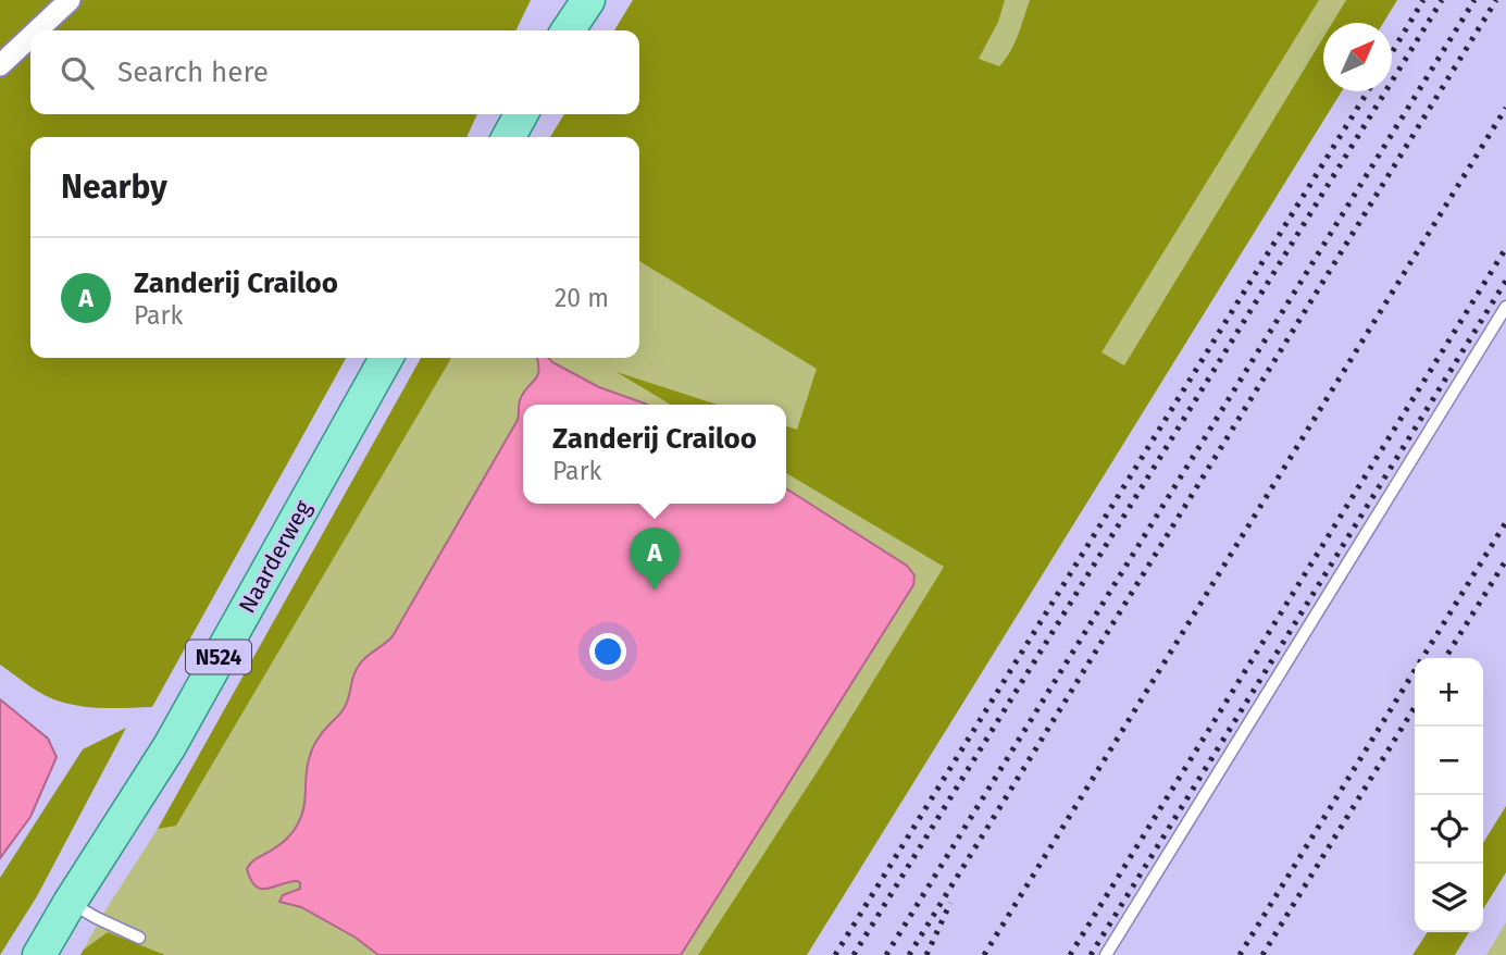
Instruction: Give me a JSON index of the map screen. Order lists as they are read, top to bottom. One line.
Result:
{"streets":{"main road":["Naarderweg","N524"]},"north":"top right","page":{"search":"Search here","heading":"Nearby","list":[{"mark":"A","name":"Zanderij Crailoo","note":"Park","value":"20 m"}],"popup":["Zanderij Crailoo","Park"],"pins":"A","map_buttons":["+","−"]}}
